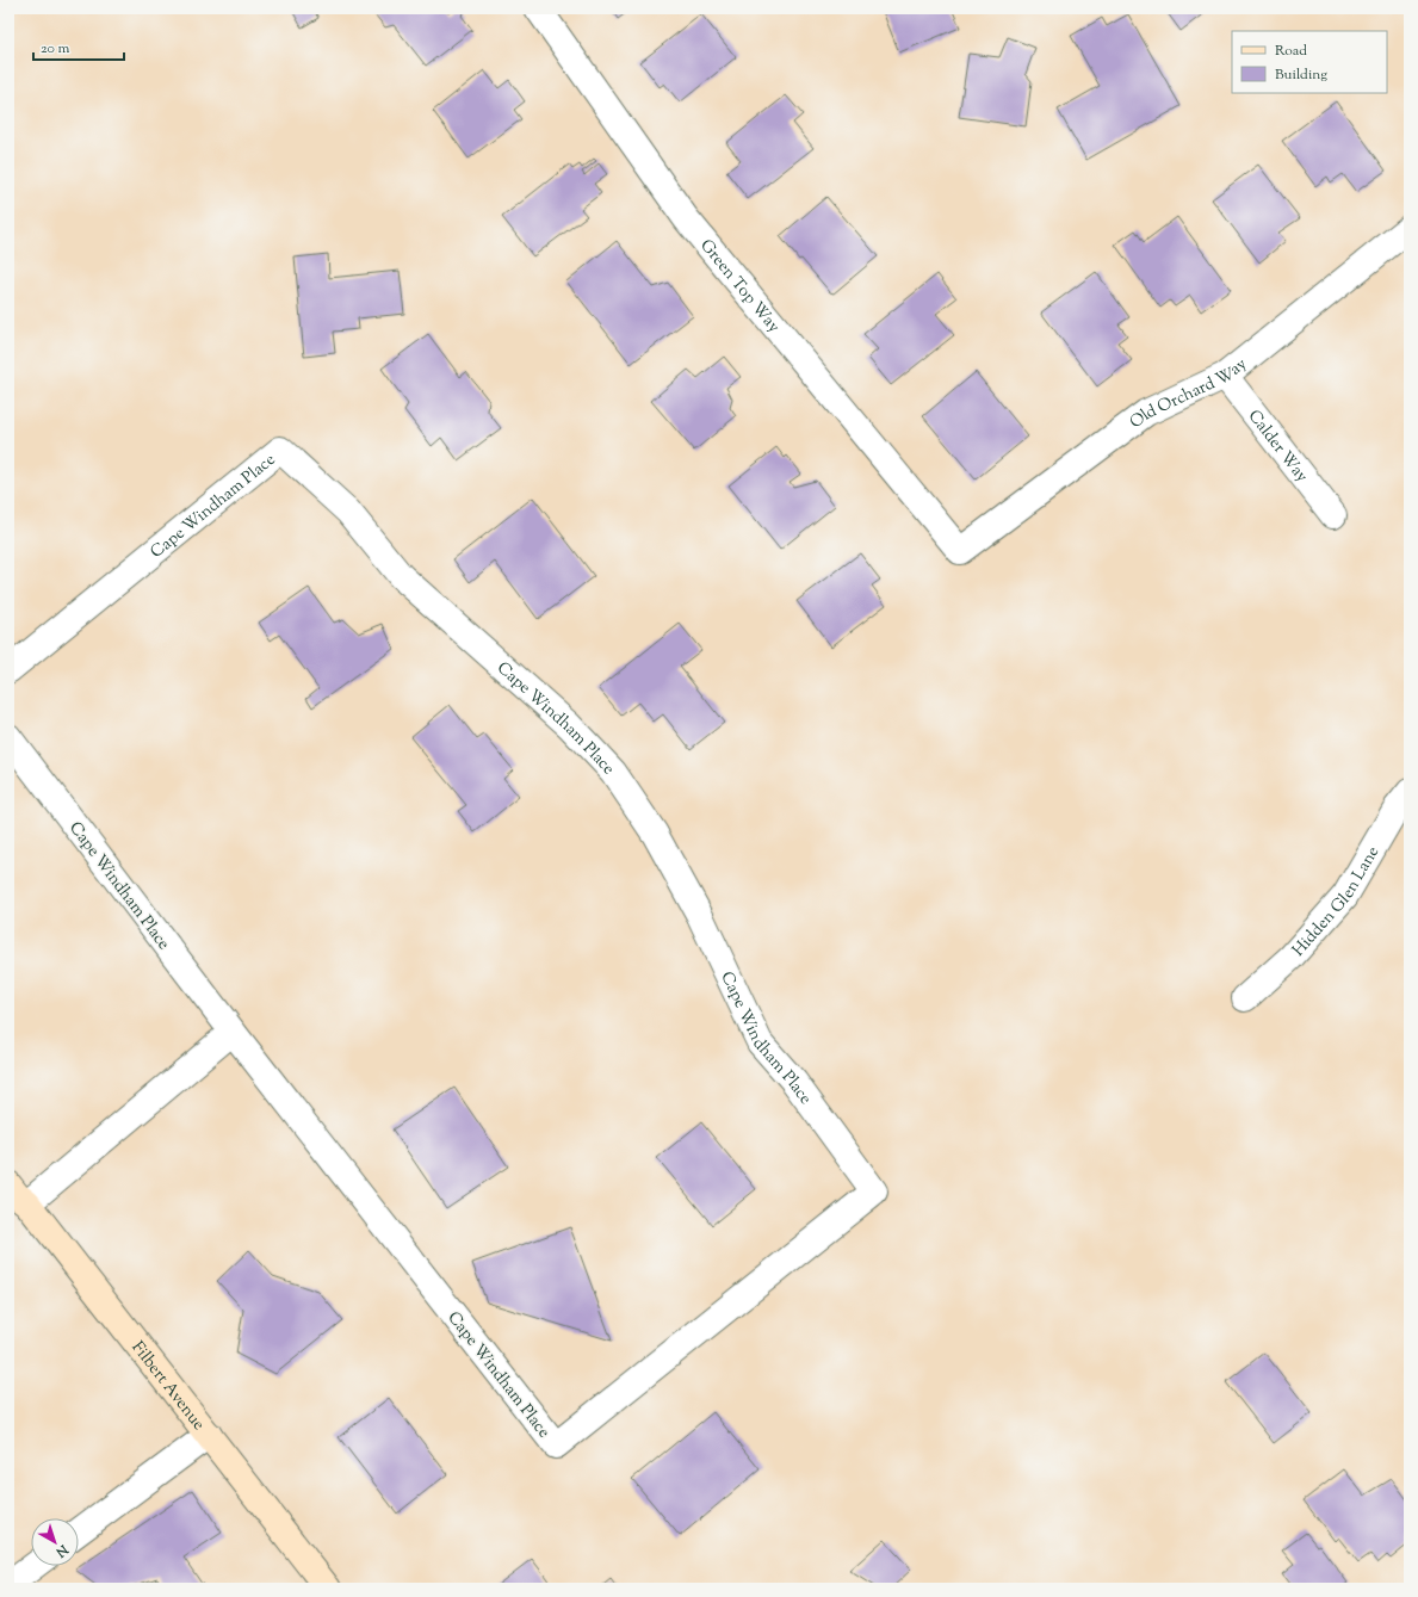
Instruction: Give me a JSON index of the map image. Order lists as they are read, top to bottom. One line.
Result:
{"streets":{"street":["Green Top Way","Old Orchard Way","Calder Way","Cape Windham Place","Hidden Glen Lane","Filbert Avenue"]},"crossings":[["Green Top Way","Old Orchard Way"],["Old Orchard Way","Calder Way"]],"legend":["Road","Building"],"scale_bar":"20 m","north":"bottom right"}
